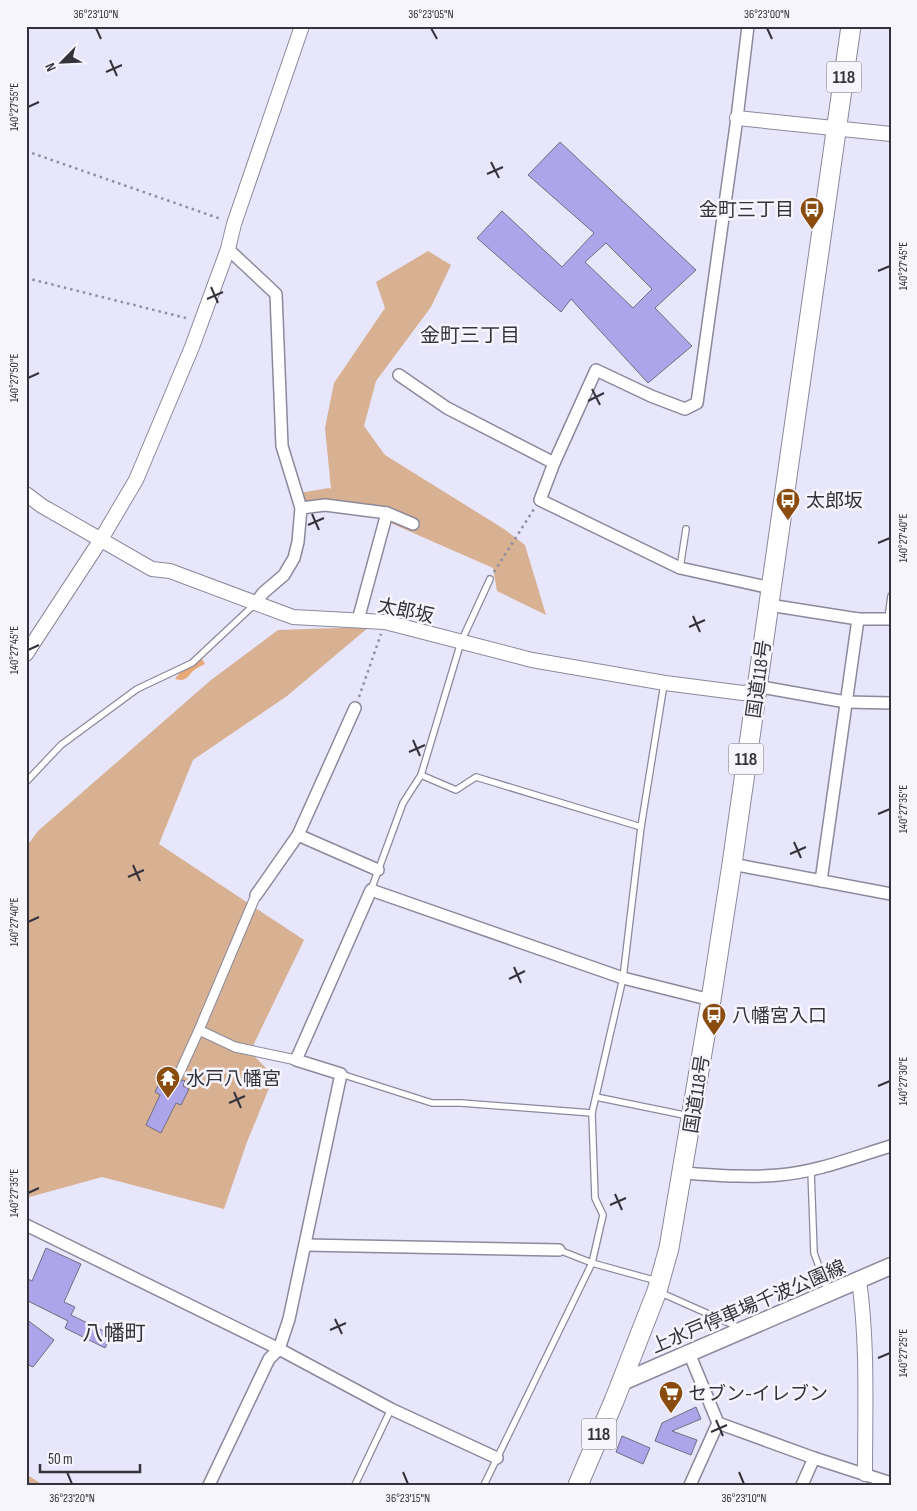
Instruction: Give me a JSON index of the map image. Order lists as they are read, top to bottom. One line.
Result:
{"streets":{"highway":["118","国道118号"],"main road":["上水戸停車場千波公園線"],"street":["太郎坂"]},"crossings":[["118","国道118号"],["118","上水戸停車場千波公園線"],["太郎坂","国道118号"],["国道118号","上水戸停車場千波公園線"]],"districts":["金町三丁目","八幡町"],"places":{"bus stop":["金町三丁目","太郎坂","八幡宮入口"],"temple":["水戸八幡宮"],"supermarket":["セブン-イレブン"]},"scale_bar":"50 m","north":"bottom left","coordinates":["36°23'10\"N","36°23'05\"N","36°23'00\"N","140°27'55\"E","140°27'45\"E","140°27'50\"E","140°27'40\"E","140°27'35\"E","140°27'30\"E","140°27'25\"E","36°23'20\"N","36°23'15\"N"]}
